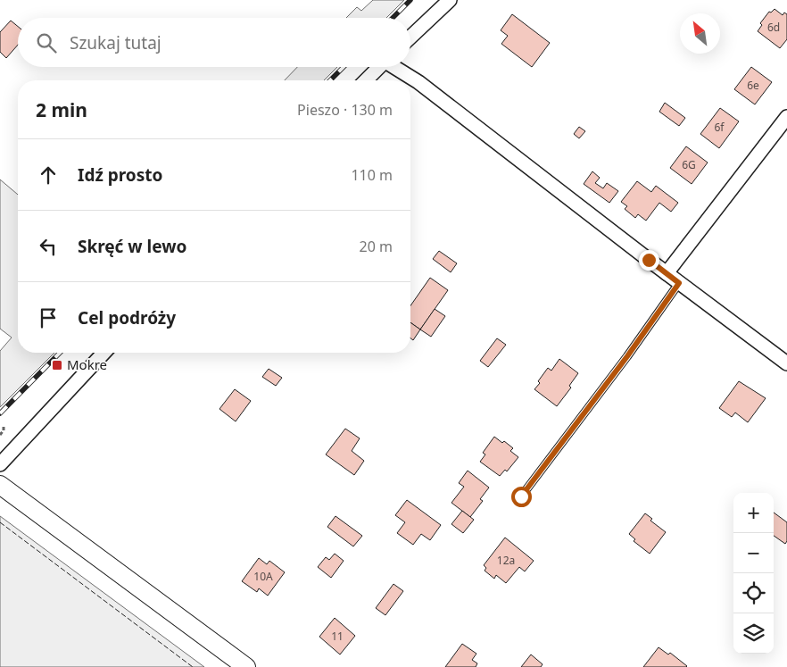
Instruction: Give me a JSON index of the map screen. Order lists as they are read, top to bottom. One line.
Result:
{"places":{"transit":["Mokre"]},"house_numbers":["6d","6e","6f","6G","12a","10A","11"],"north":"top left","page":{"search":"Szukaj tutaj","heading":["2 min","Pieszo · 130 m"],"list":[["Idź prosto","110 m"],["Skręć w lewo","20 m"],"Cel podróży"],"map_buttons":["+","−"]}}
